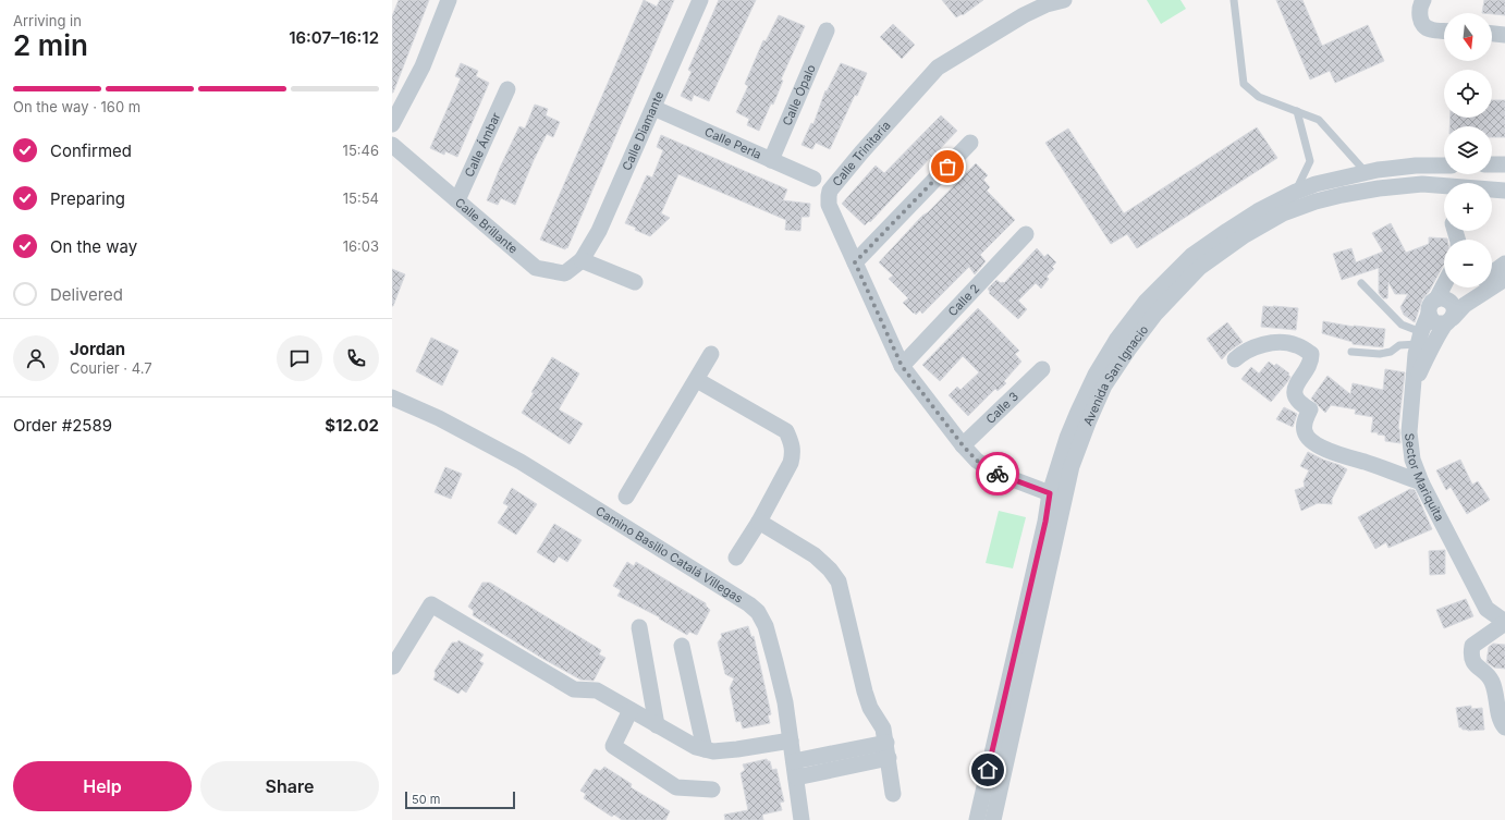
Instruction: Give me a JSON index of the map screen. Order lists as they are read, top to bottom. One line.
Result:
{"streets":{"street":["Calle Ópalo","Calle Diamante","Calle Perla","Calle Ámbar","Calle Trinitaria","Calle Brillante","Calle 2","Avenida San Ignacio","Calle 3","Sector Mariquita","Camino Basilio Catalá Villegas"]},"crossings":[["Calle Ópalo","Calle Perla"],["Calle Diamante","Calle Perla"],["Calle Diamante","Calle Brillante"],["Calle Ámbar","Calle Brillante"],["Calle Trinitaria","Calle 2"],["Calle Trinitaria","Avenida San Ignacio"],["Calle Trinitaria","Calle 3"]],"scale_bar":"50 m","north":"bottom","page":{"heading":["2 min","Arriving in","16:07–16:12"],"panel":["Jordan","Courier · 4.7","Order #2589","$12.02"],"map_buttons":["+","−"],"bar":"On the way · 160 m","list":[["Confirmed","15:46"],["Preparing","15:54"],["On the way","16:03"],"Delivered"],"buttons":["Help","Share"],"scale":"50 m"}}
